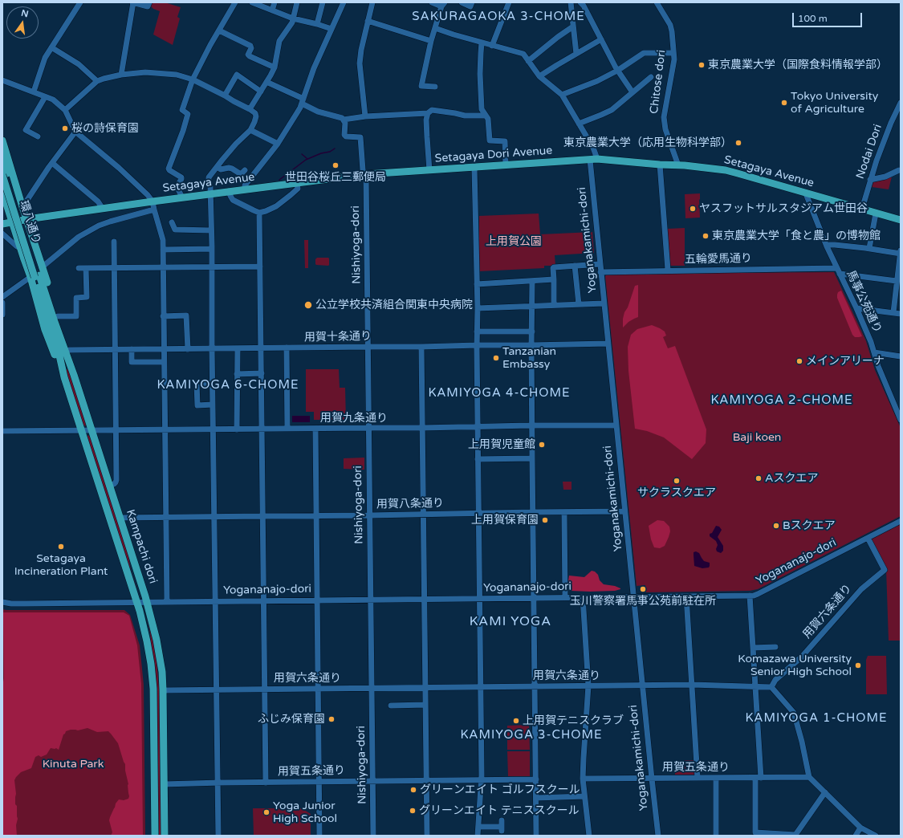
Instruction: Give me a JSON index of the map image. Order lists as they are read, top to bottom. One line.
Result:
{"streets":{"main road":["Setagaya Dori Avenue","Setagaya Avenue","環八通り","Kampachi dori"],"street":["Chitose dori","Nodai Dori","Yoganakamichi-dori","Nishiyoga-dori","五輪愛馬通り","馬事公苑通り","用賀十条通り","用賀九条通り","用賀八条通り","Yogananajo-dori","用賀六条通り","用賀五条通り"]},"crossings":[["Chitose dori","Setagaya Avenue"],["Nodai Dori","Setagaya Avenue"],["Setagaya Dori Avenue","Setagaya Avenue"],["Setagaya Dori Avenue","Yoganakamichi-dori"],["Setagaya Dori Avenue","Nishiyoga-dori"],["Setagaya Avenue","Yoganakamichi-dori"],["Setagaya Avenue","Nishiyoga-dori"],["Setagaya Avenue","馬事公苑通り"],["環八通り","Kampachi dori"],["Yoganakamichi-dori","五輪愛馬通り"],["Yoganakamichi-dori","用賀十条通り"],["Yoganakamichi-dori","用賀九条通り"],["Yoganakamichi-dori","用賀八条通り"],["Yoganakamichi-dori","Yogananajo-dori"],["Yoganakamichi-dori","用賀六条通り"],["Yoganakamichi-dori","用賀五条通り"],["Nishiyoga-dori","用賀十条通り"],["Nishiyoga-dori","用賀九条通り"],["Nishiyoga-dori","用賀八条通り"],["Nishiyoga-dori","Yogananajo-dori"],["Nishiyoga-dori","用賀六条通り"],["Nishiyoga-dori","用賀五条通り"],["五輪愛馬通り","馬事公苑通り"],["用賀九条通り","Kampachi dori"],["用賀八条通り","Kampachi dori"],["Kampachi dori","Yogananajo-dori"],["Kampachi dori","用賀六条通り"],["Kampachi dori","用賀五条通り"],["Yogananajo-dori","用賀六条通り"]],"districts":["SAKURAGAOKA 3-CHOME","KAMIYOGA 6-CHOME","KAMIYOGA 4-CHOME","KAMIYOGA 2-CHOME","KAMI YOGA","KAMIYOGA 1-CHOME","KAMIYOGA 3-CHOME"],"parks":["上用賀公園","Baji koen","Kinuta Park"],"places":["東京農業大学（国際食料情報学部）","Tokyo University of Agriculture","桜の詩保育園","東京農業大学（応用生物科学部）","世田谷桜丘三郵便局","ヤスフットサルスタジアム世田谷","東京農業大学「食と農」の博物館","公立学校共済組合関東中央病院","Tanzanian Embassy","メインアリーナ","上用賀児童館","Aスクエア","サクラスクエア","上用賀保育園","Bスクエア","Setagaya Incineration Plant","玉川警察署馬事公苑前駐在所","Komazawa University Senior High School","ふじみ保育園","上用賀テニスクラブ","グリーンエイト ゴルフスクール","グリーンエイト テニススクール","Yoga Junior High School"],"scale_bar":"100 m","north":"top"}
